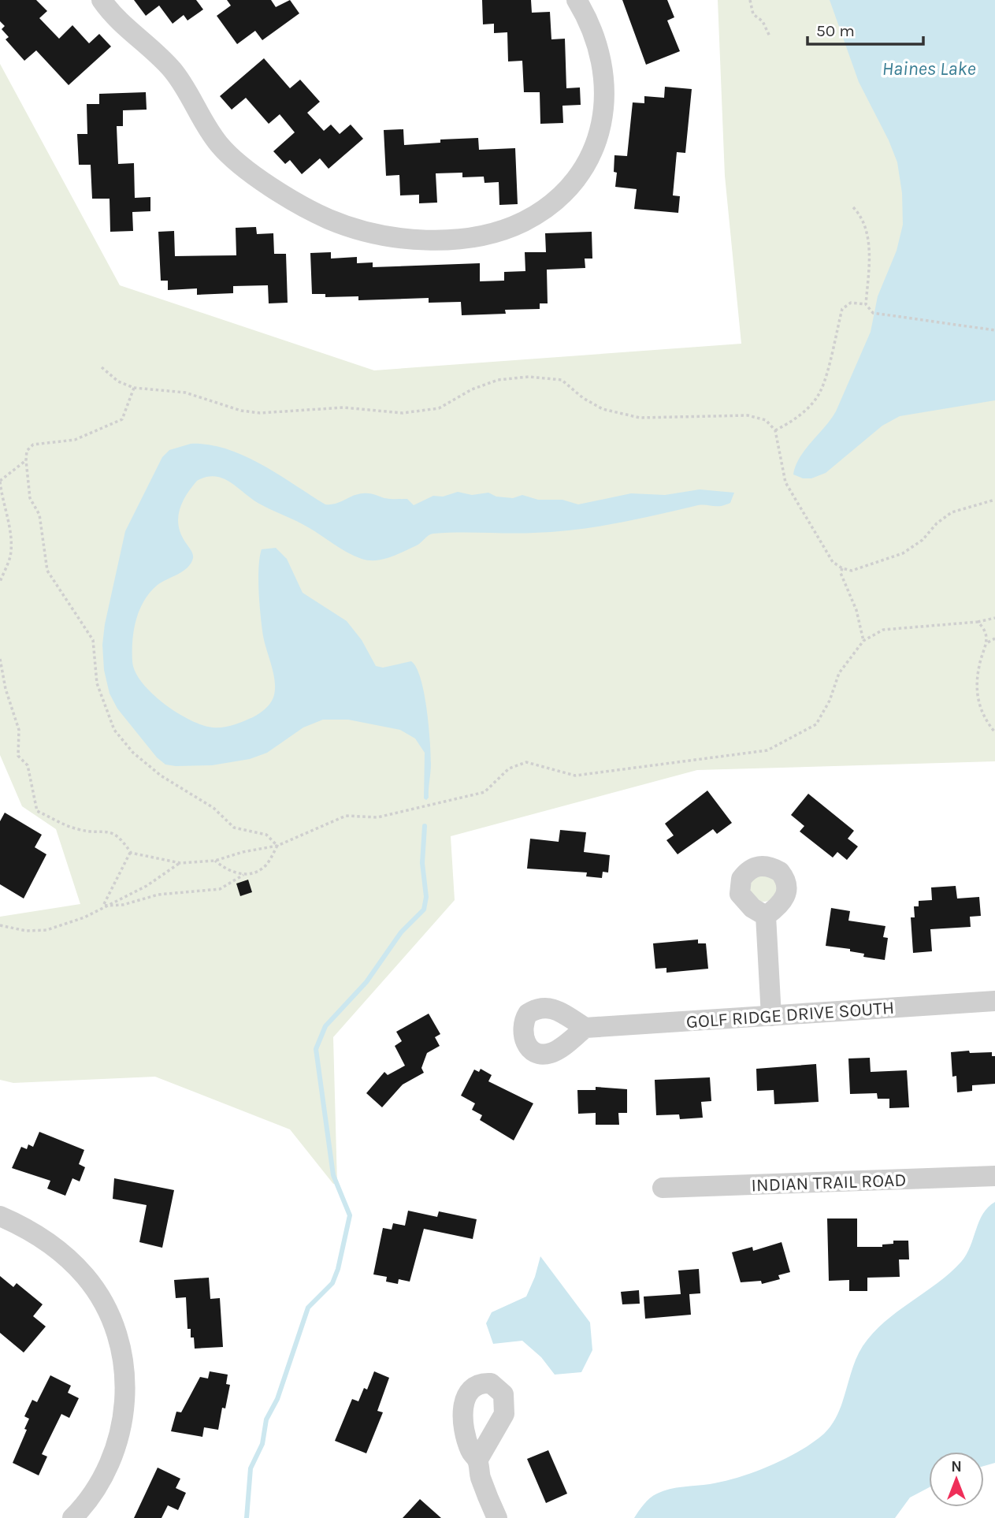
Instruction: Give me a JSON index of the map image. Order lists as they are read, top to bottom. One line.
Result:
{"streets":{"street":["GOLF RIDGE DRIVE SOUTH","INDIAN TRAIL ROAD"]},"water":["Haines Lake"],"scale_bar":"50 m","north":"top"}
